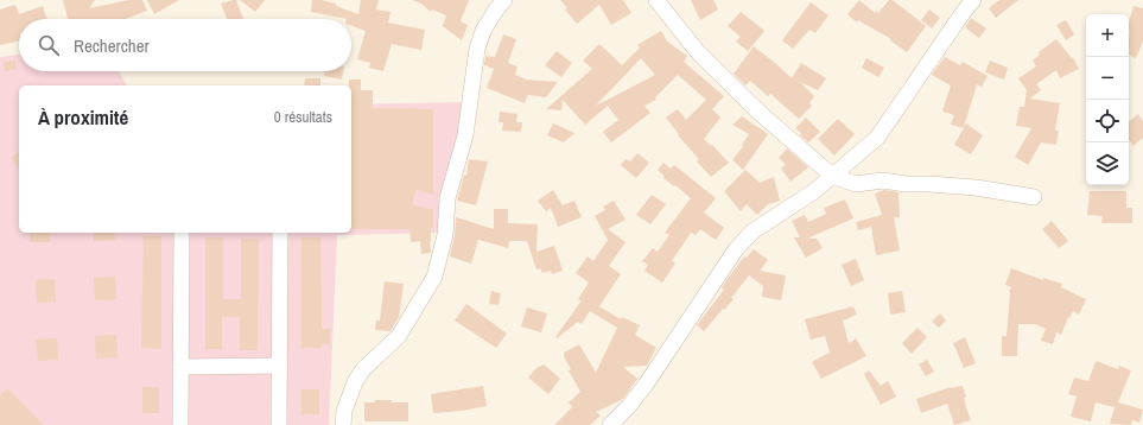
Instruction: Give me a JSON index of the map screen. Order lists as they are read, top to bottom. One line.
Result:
{"page":{"map_buttons":["+","−"],"search":"Rechercher","heading":["À proximité","0 résultats"]}}
